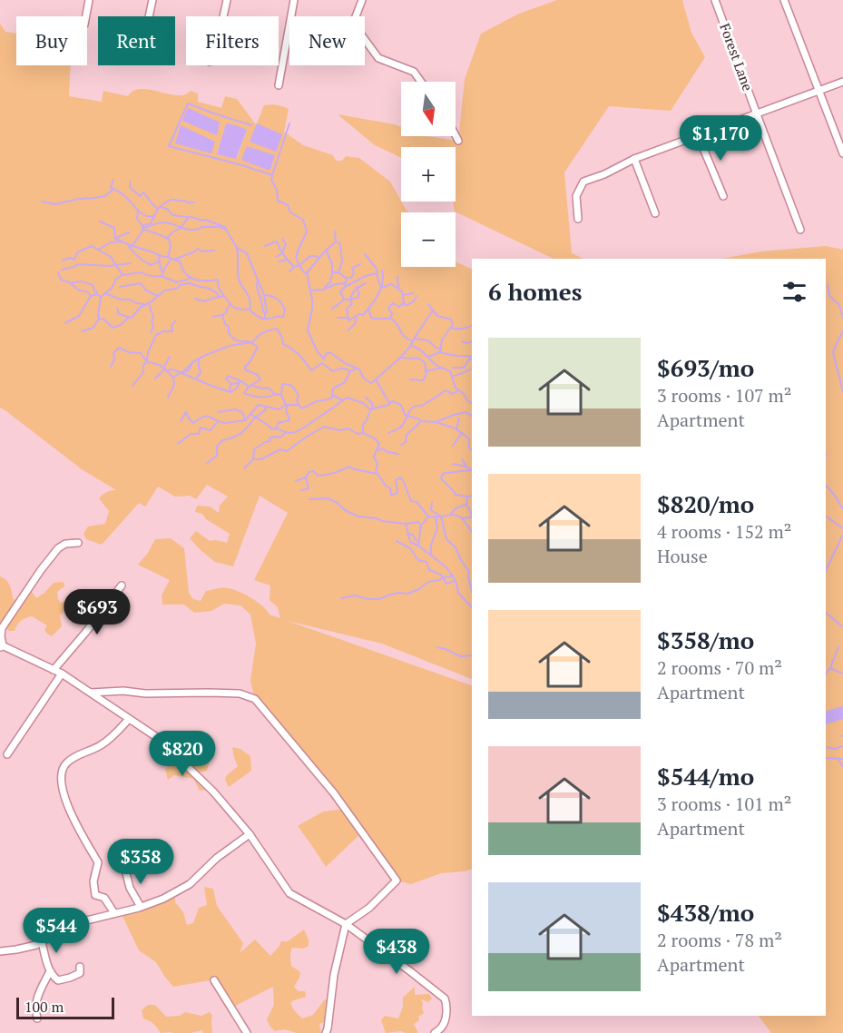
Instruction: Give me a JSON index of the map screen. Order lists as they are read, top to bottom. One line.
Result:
{"streets":{"street":["Forest Lane"]},"scale_bar":"100 m","north":"bottom","page":{"chip":["Buy","Rent","Filters","New"],"map_buttons":["+","−"],"price":["$1,170","$693","$820","$358","$544","$438"],"heading":"6 homes","list":[{"name":"$693/mo","note":"3 rooms · 107 m² · Apartment"},{"name":"$820/mo","note":"4 rooms · 152 m² · House"},{"name":"$358/mo","note":"2 rooms · 70 m² · Apartment"},{"name":"$544/mo","note":"3 rooms · 101 m² · Apartment"},{"name":"$438/mo","note":"2 rooms · 78 m² · Apartment"}],"scale":"100 m"}}
